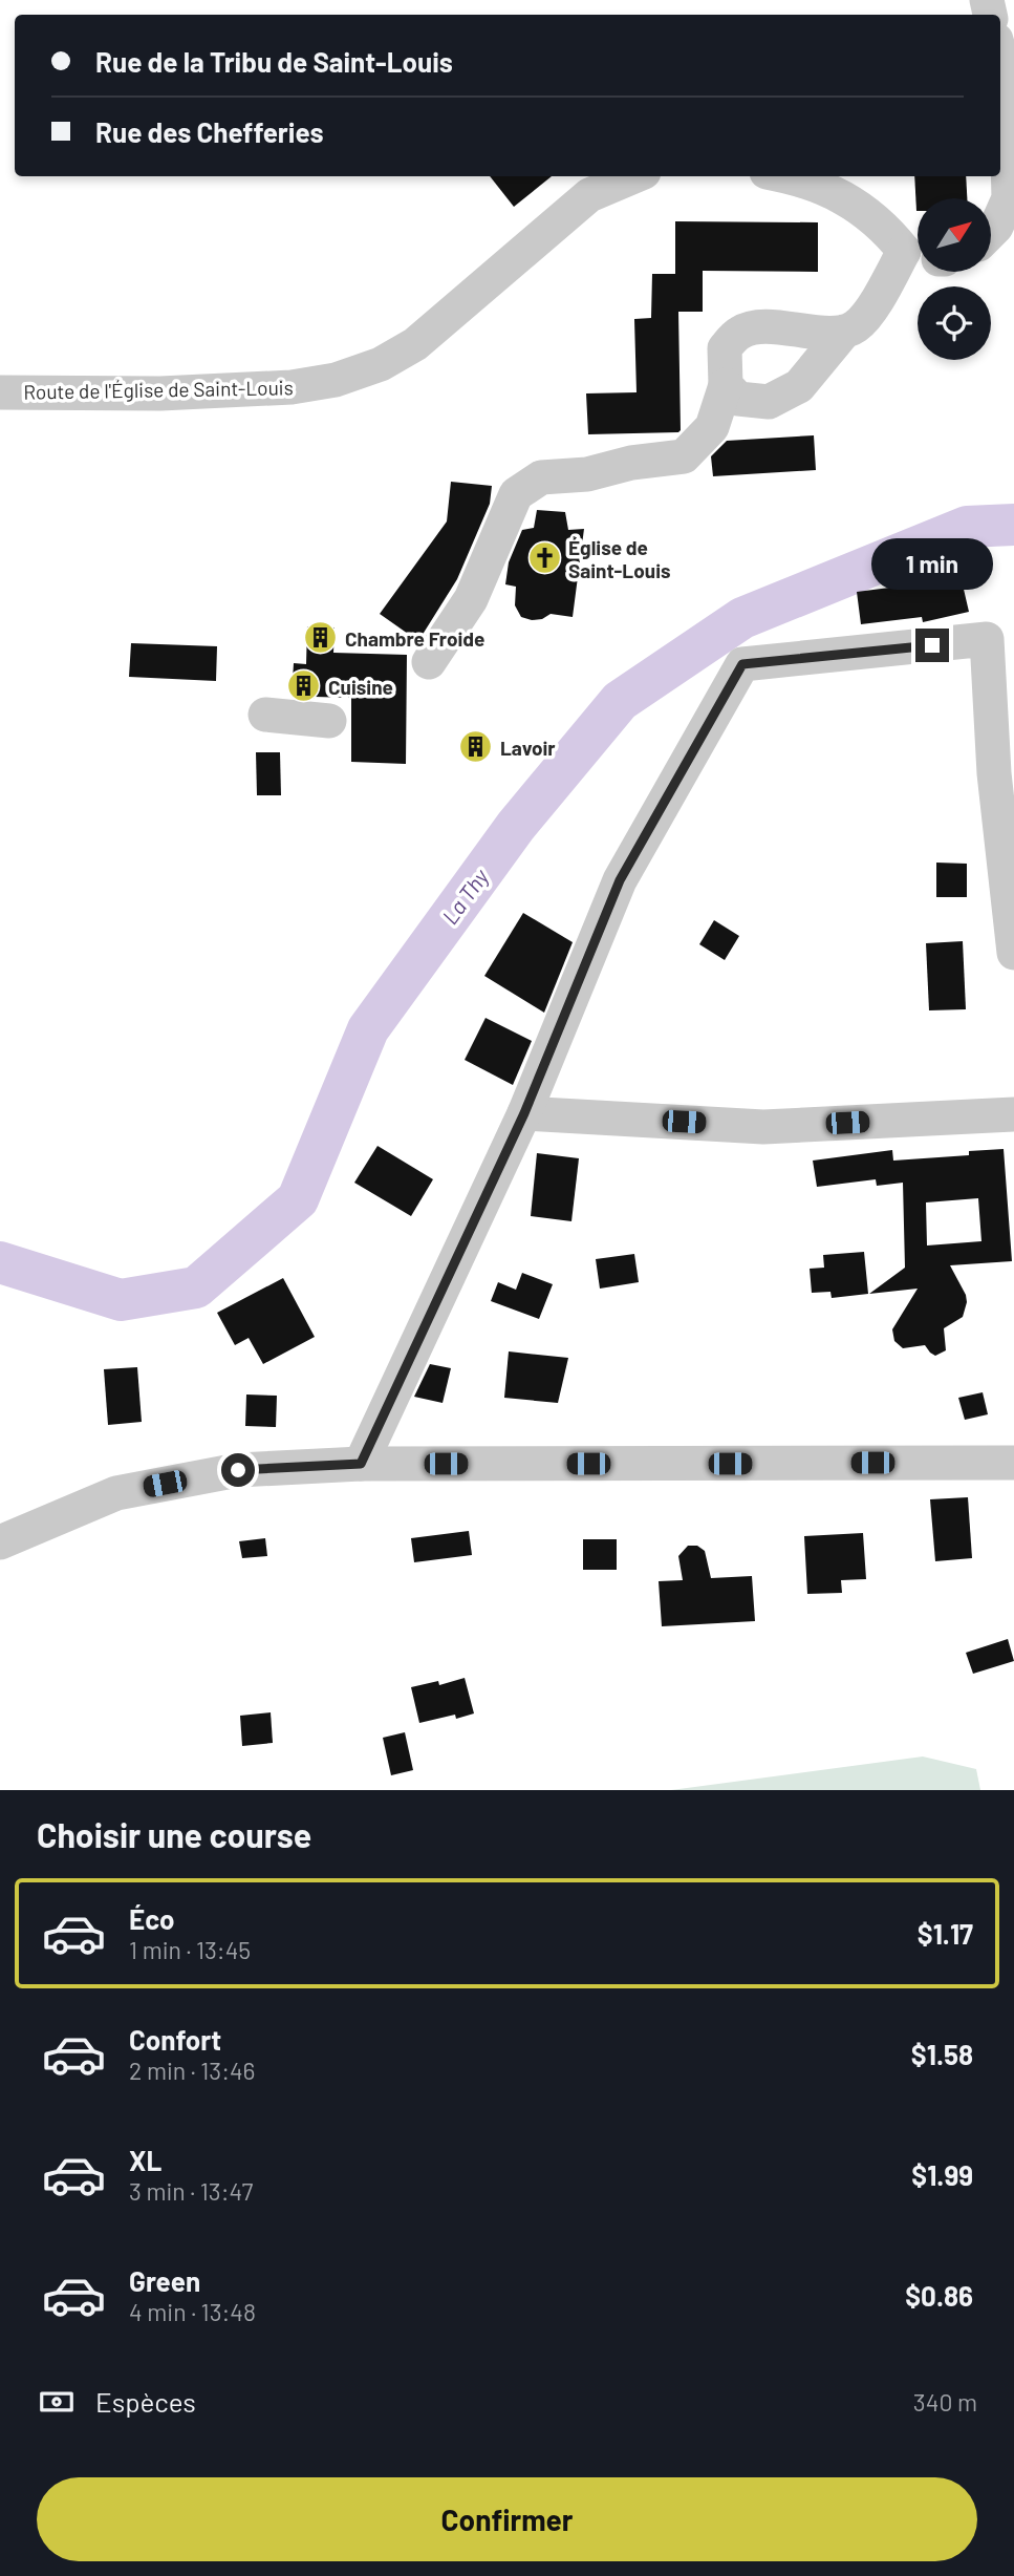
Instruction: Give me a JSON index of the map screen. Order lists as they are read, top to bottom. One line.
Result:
{"streets":{"street":["Route de l'Église de Saint-Louis"]},"water":["La Thy"],"places":{"church":["Église de Saint-Louis"],"building":["Chambre Froide","Cuisine","Lavoir"]},"north":"top right","page":{"banner":["Rue de la Tribu de Saint-Louis","Rue des Chefferies"],"bubble":"1 min","heading":"Choisir une course","list":[{"name":"Éco","note":"1 min · 13:45","value":"$1.17"},{"name":"Confort","note":"2 min · 13:46","value":"$1.58"},{"name":"XL","note":"3 min · 13:47","value":"$1.99"},{"name":"Green","note":"4 min · 13:48","value":"$0.86"}],"pay":["Espèces","340 m"],"buttons":"Confirmer"}}
